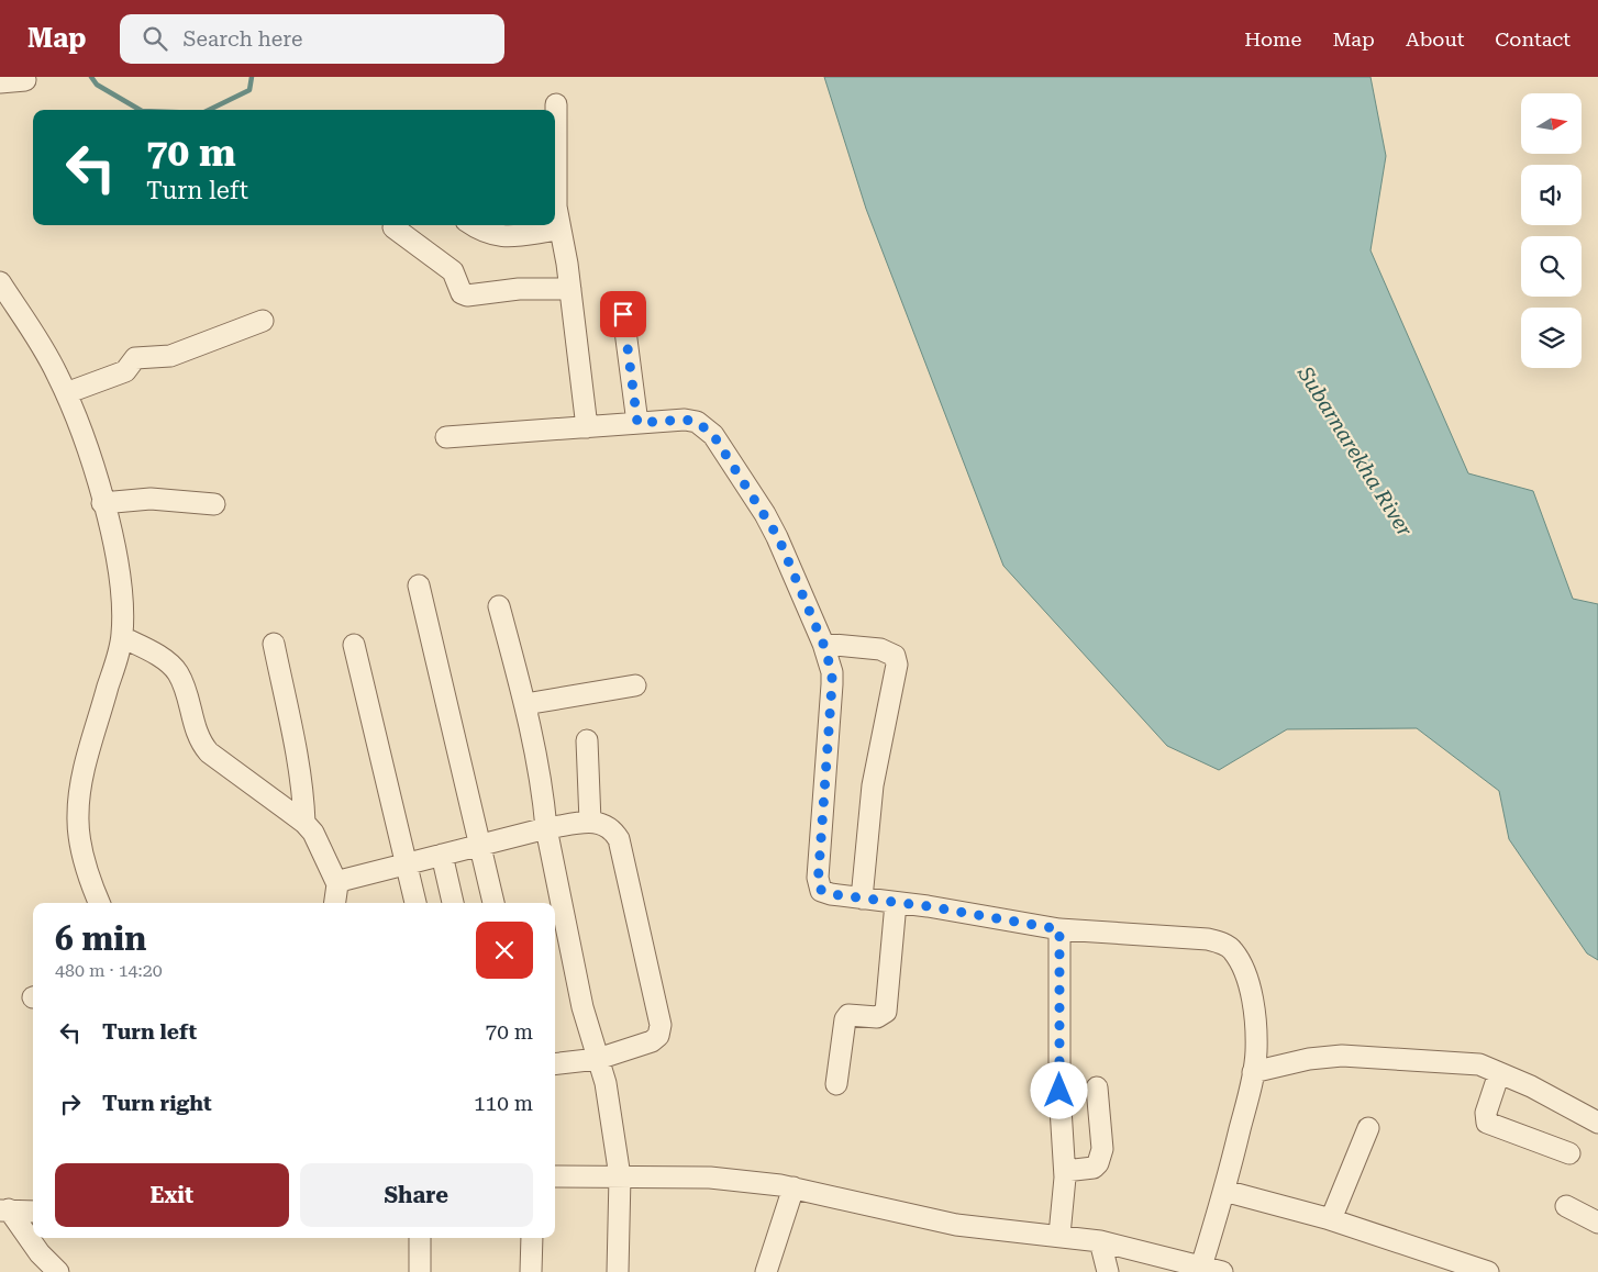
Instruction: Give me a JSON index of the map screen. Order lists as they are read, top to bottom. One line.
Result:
{"water":["Subarnarekha River"],"north":"right","page":{"header":"Map","search":"Search here","nav":["Home","Map","About","Contact"],"turn":["70 m","Turn left"],"heading":["6 min","480 m · 14:20"],"list":[{"name":"Turn left","value":"70 m"},{"name":"Turn right","value":"110 m"}],"buttons":["Exit","Share"]}}
